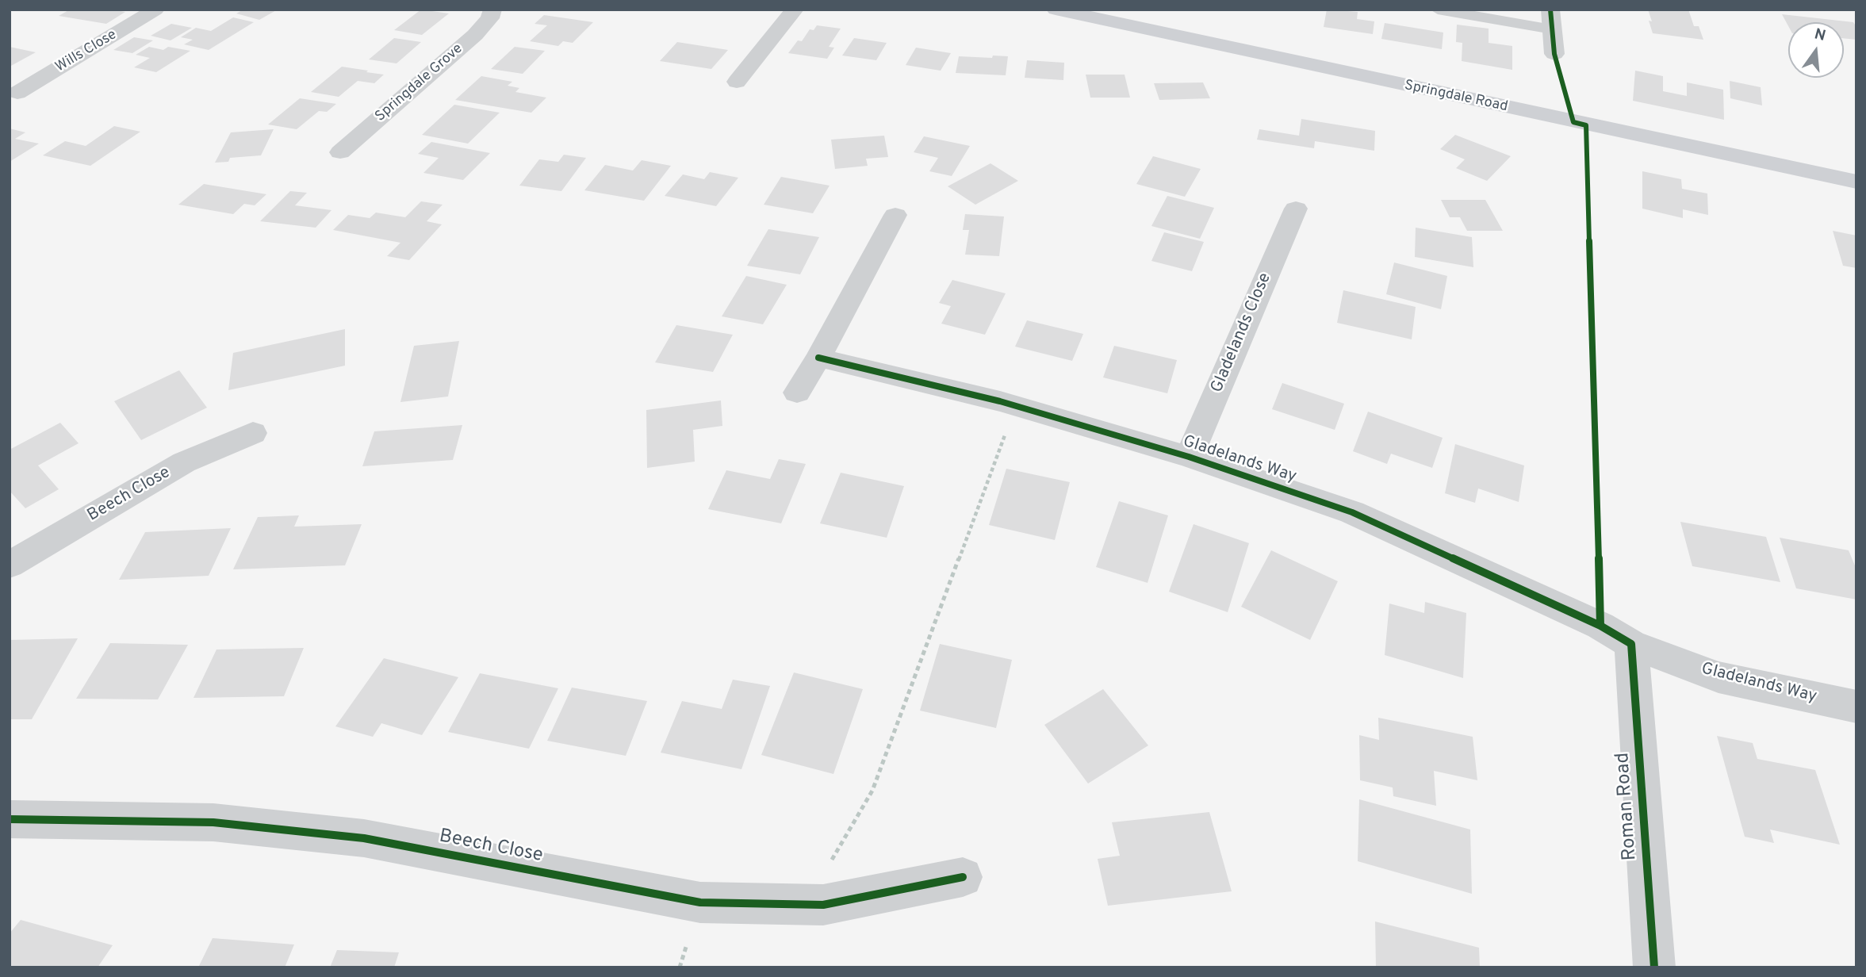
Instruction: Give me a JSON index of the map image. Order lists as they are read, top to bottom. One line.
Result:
{"streets":{"street":["Wills Close","Springdale Grove","Springdale Road","Gladelands Close","Gladelands Way","Beech Close","Roman Road"]},"crossings":[["Gladelands Close","Gladelands Way"],["Gladelands Way","Roman Road"]],"north":"top"}
